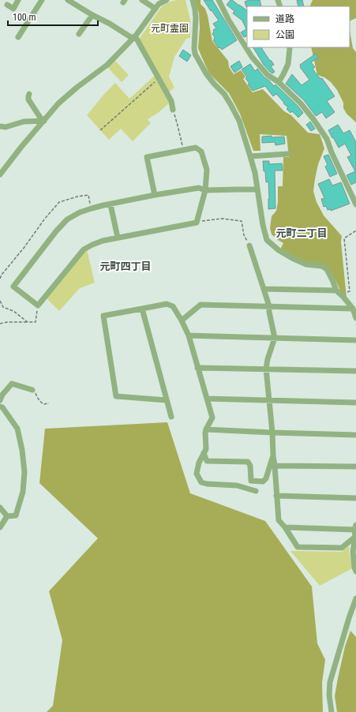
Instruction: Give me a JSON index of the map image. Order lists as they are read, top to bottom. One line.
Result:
{"districts":["元町二丁目","元町四丁目"],"parks":["元町霊園"],"legend":["道路","公園"],"scale_bar":"100 m"}
